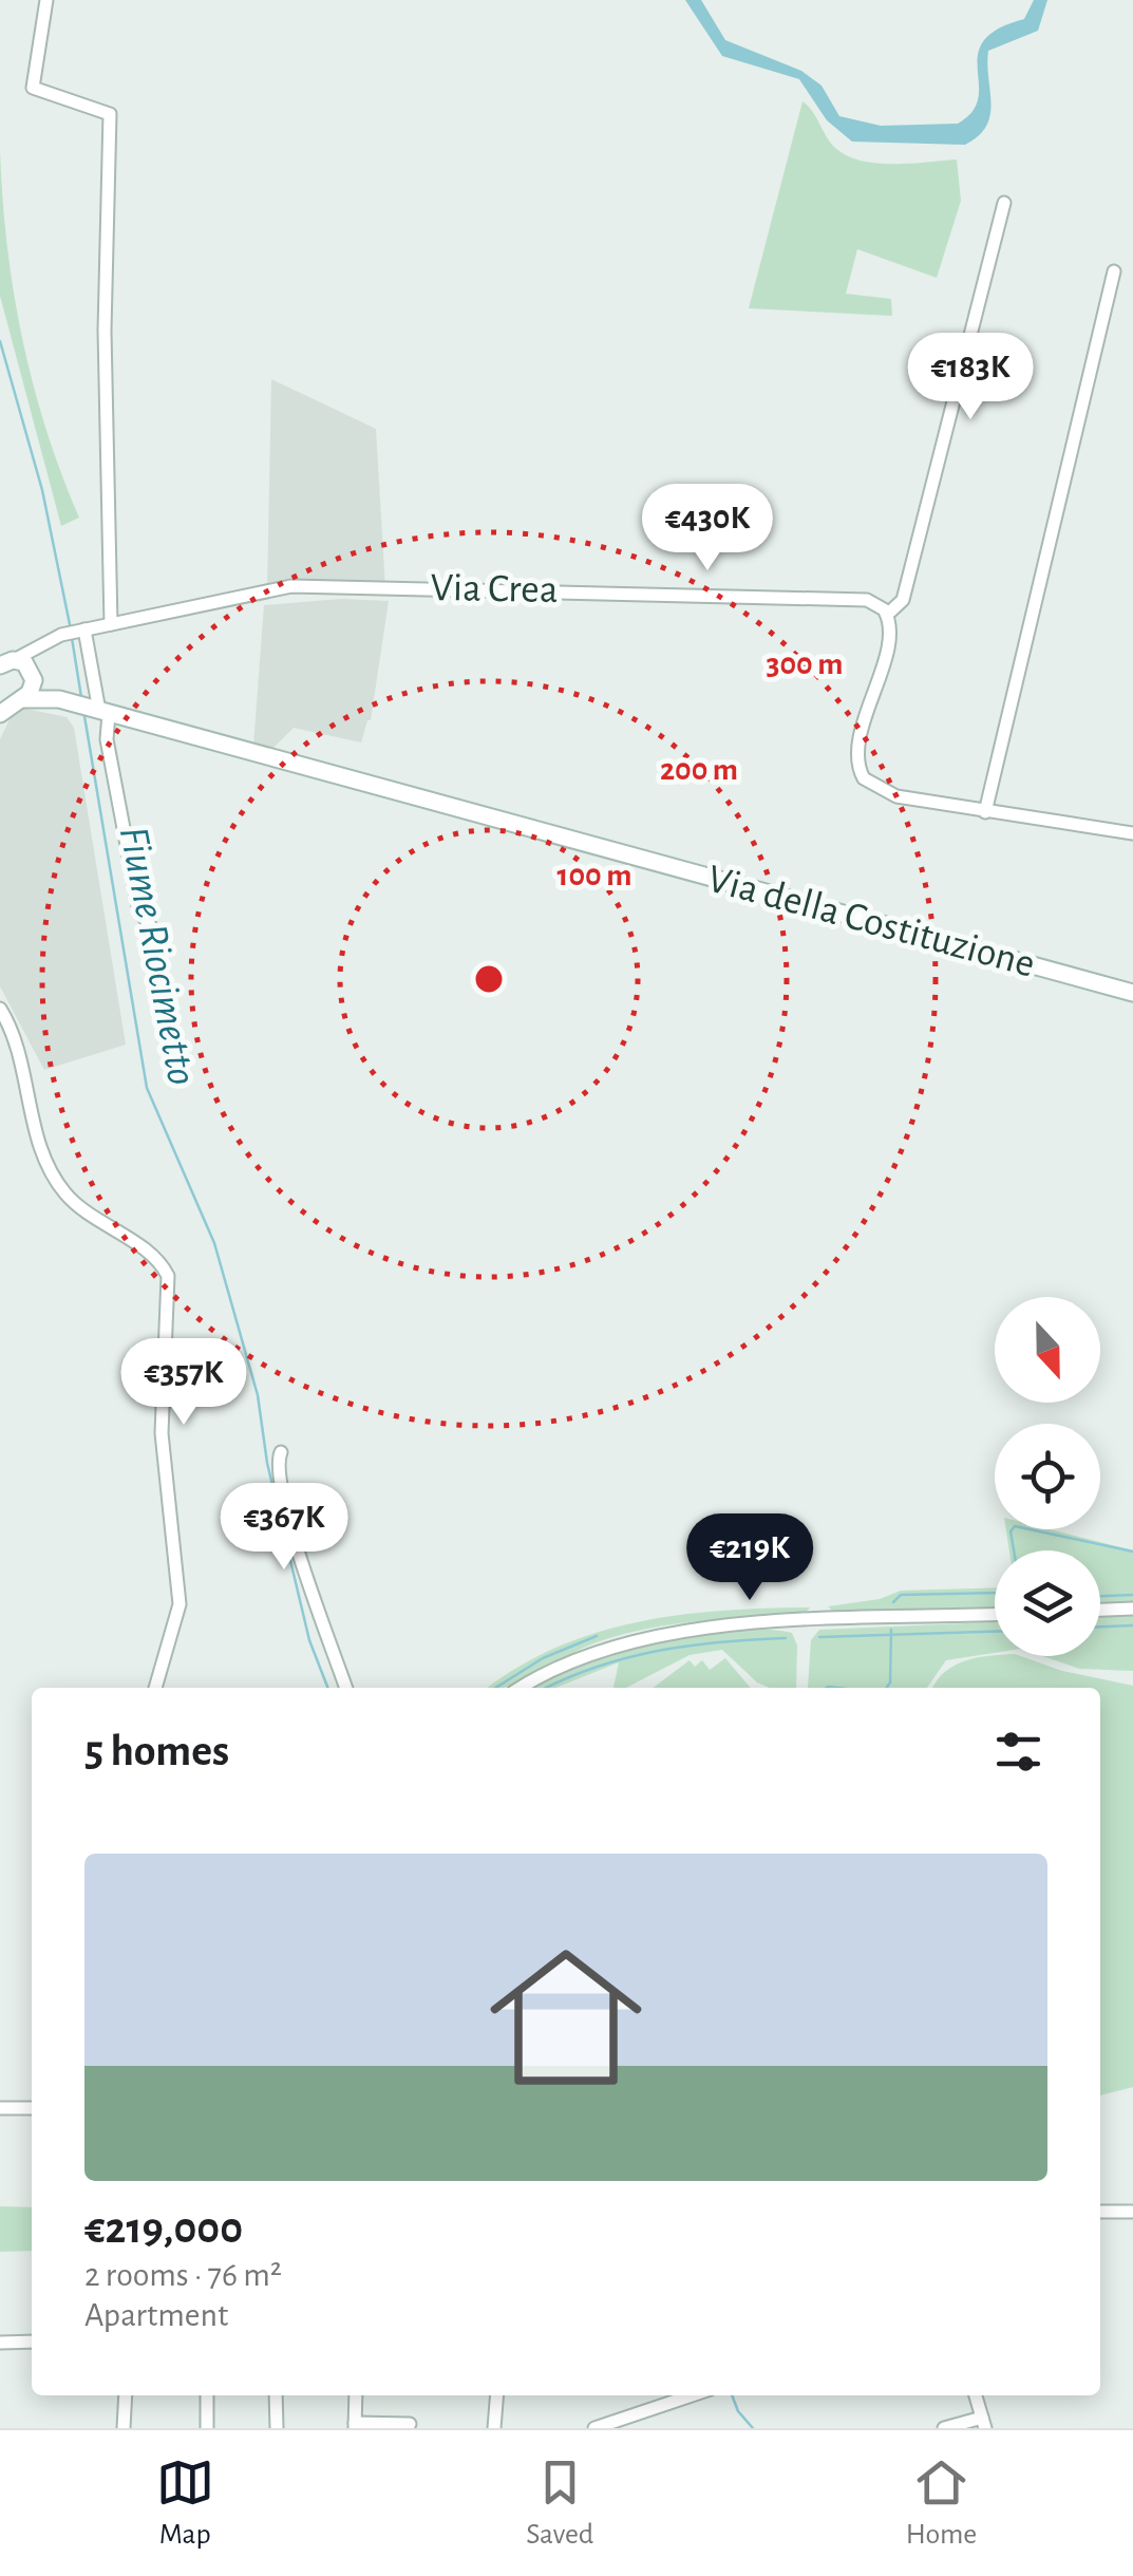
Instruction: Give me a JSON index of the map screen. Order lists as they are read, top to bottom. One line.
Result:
{"streets":{"main road":["Via della Costituzione"],"street":["Via Crea"]},"crossings":[["Via Crea","Via della Costituzione"]],"water":["Fiume Riocimetto"],"north":"bottom","page":{"price":["€183K","€430K","€357K","€367K","€219K"],"heading":"5 homes","list":[{"name":"€219,000","note":"2 rooms · 76 m² · Apartment"}],"tabs":["Map","Saved","Home"]},"rings":["300 m","200 m","100 m"]}
